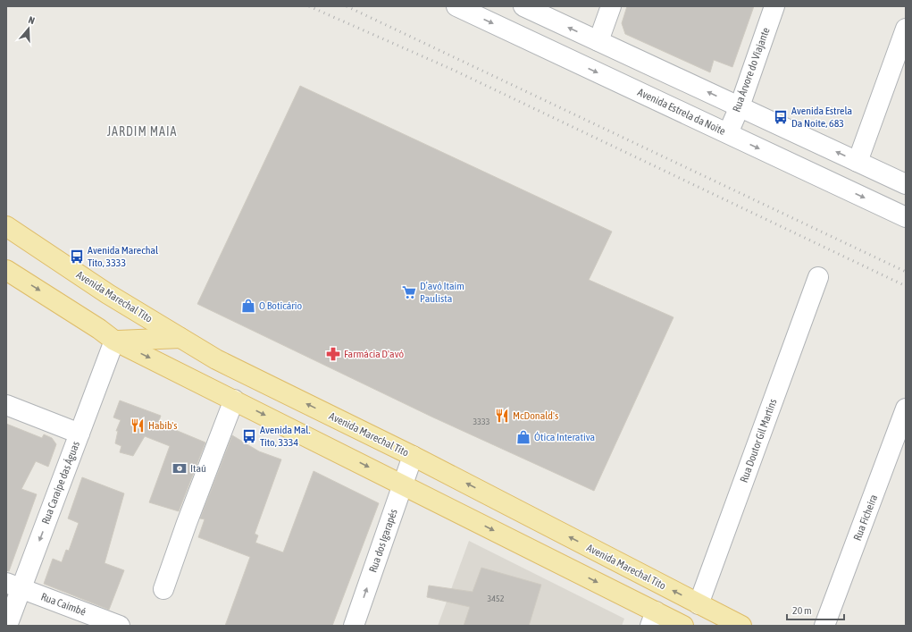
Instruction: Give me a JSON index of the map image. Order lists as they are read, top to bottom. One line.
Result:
{"streets":{"main road":["Avenida Marechal Tito"],"street":["Rua Árvore do Viajante","Avenida Estrela da Noite","Rua Doutor Gil Martins","Rua Caraípe das Águas","Rua Ficheira","Rua dos Igarapés","Rua Caimbé"]},"crossings":[["Rua Árvore do Viajante","Avenida Estrela da Noite"],["Avenida Marechal Tito","Rua Doutor Gil Martins"],["Avenida Marechal Tito","Rua dos Igarapés"],["Rua Caraípe das Águas","Rua Caimbé"]],"one_way":["Rua dos Igarapés"],"districts":["JARDIM MAIA"],"places":{"bus stop":["Avenida Estrela Da Noite, 683","Avenida Marechal Tito, 3333","Avenida Mal. Tito, 3334"],"supermarket":["D’avó Itaim Paulista"],"shop":["O Boticário","Ótica Interativa"],"pharmacy":["Farmácia D'avó"],"restaurant":["McDonald's","Habib's"],"bank":["Itaú"]},"house_numbers":["3333","3452"],"scale_bar":"20 m","north":"top"}
